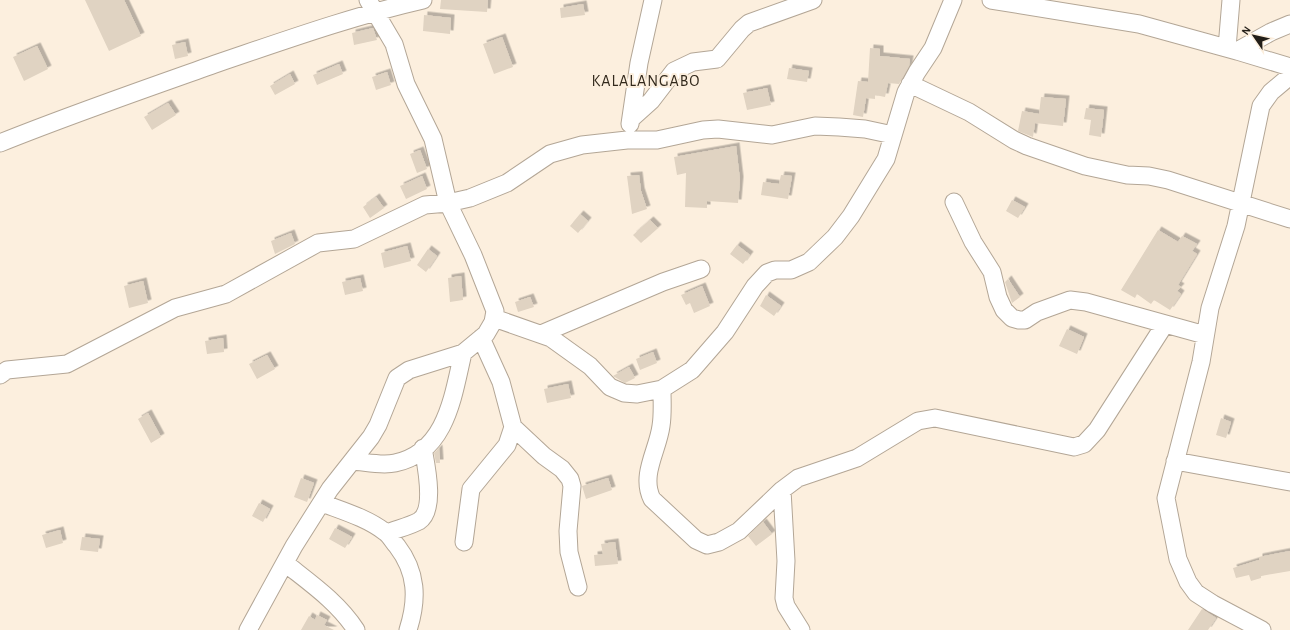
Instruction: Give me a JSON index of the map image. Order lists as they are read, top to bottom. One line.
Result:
{"districts":["KALALANGABO"],"north":"top left"}
